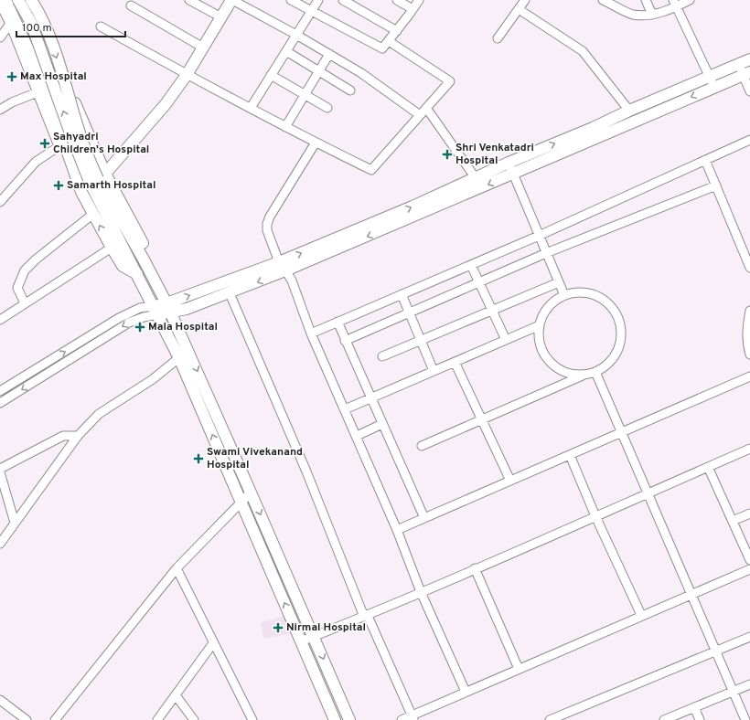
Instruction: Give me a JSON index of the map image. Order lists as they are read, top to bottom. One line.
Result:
{"places":{"health":["Max Hospital","Sahyadri Children's Hospital","Shri Venkatadri Hospital","Samarth Hospital","Mala Hospital","Swami Vivekanand Hospital","Nirmal Hospital"]},"scale_bar":"100 m"}
